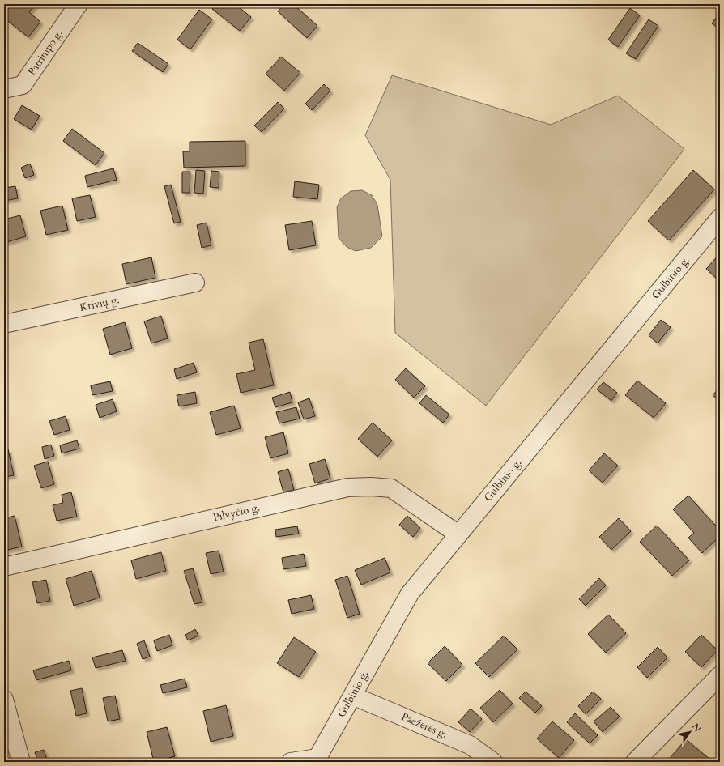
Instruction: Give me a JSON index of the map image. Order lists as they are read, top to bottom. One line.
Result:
{"streets":{"street":["Patrimpo g.","Gulbinio g.","Krivių g.","Pilvyčio g.","Paežerės g."]},"crossings":[["Gulbinio g.","Pilvyčio g."],["Gulbinio g.","Paežerės g."]],"north":"top right"}
